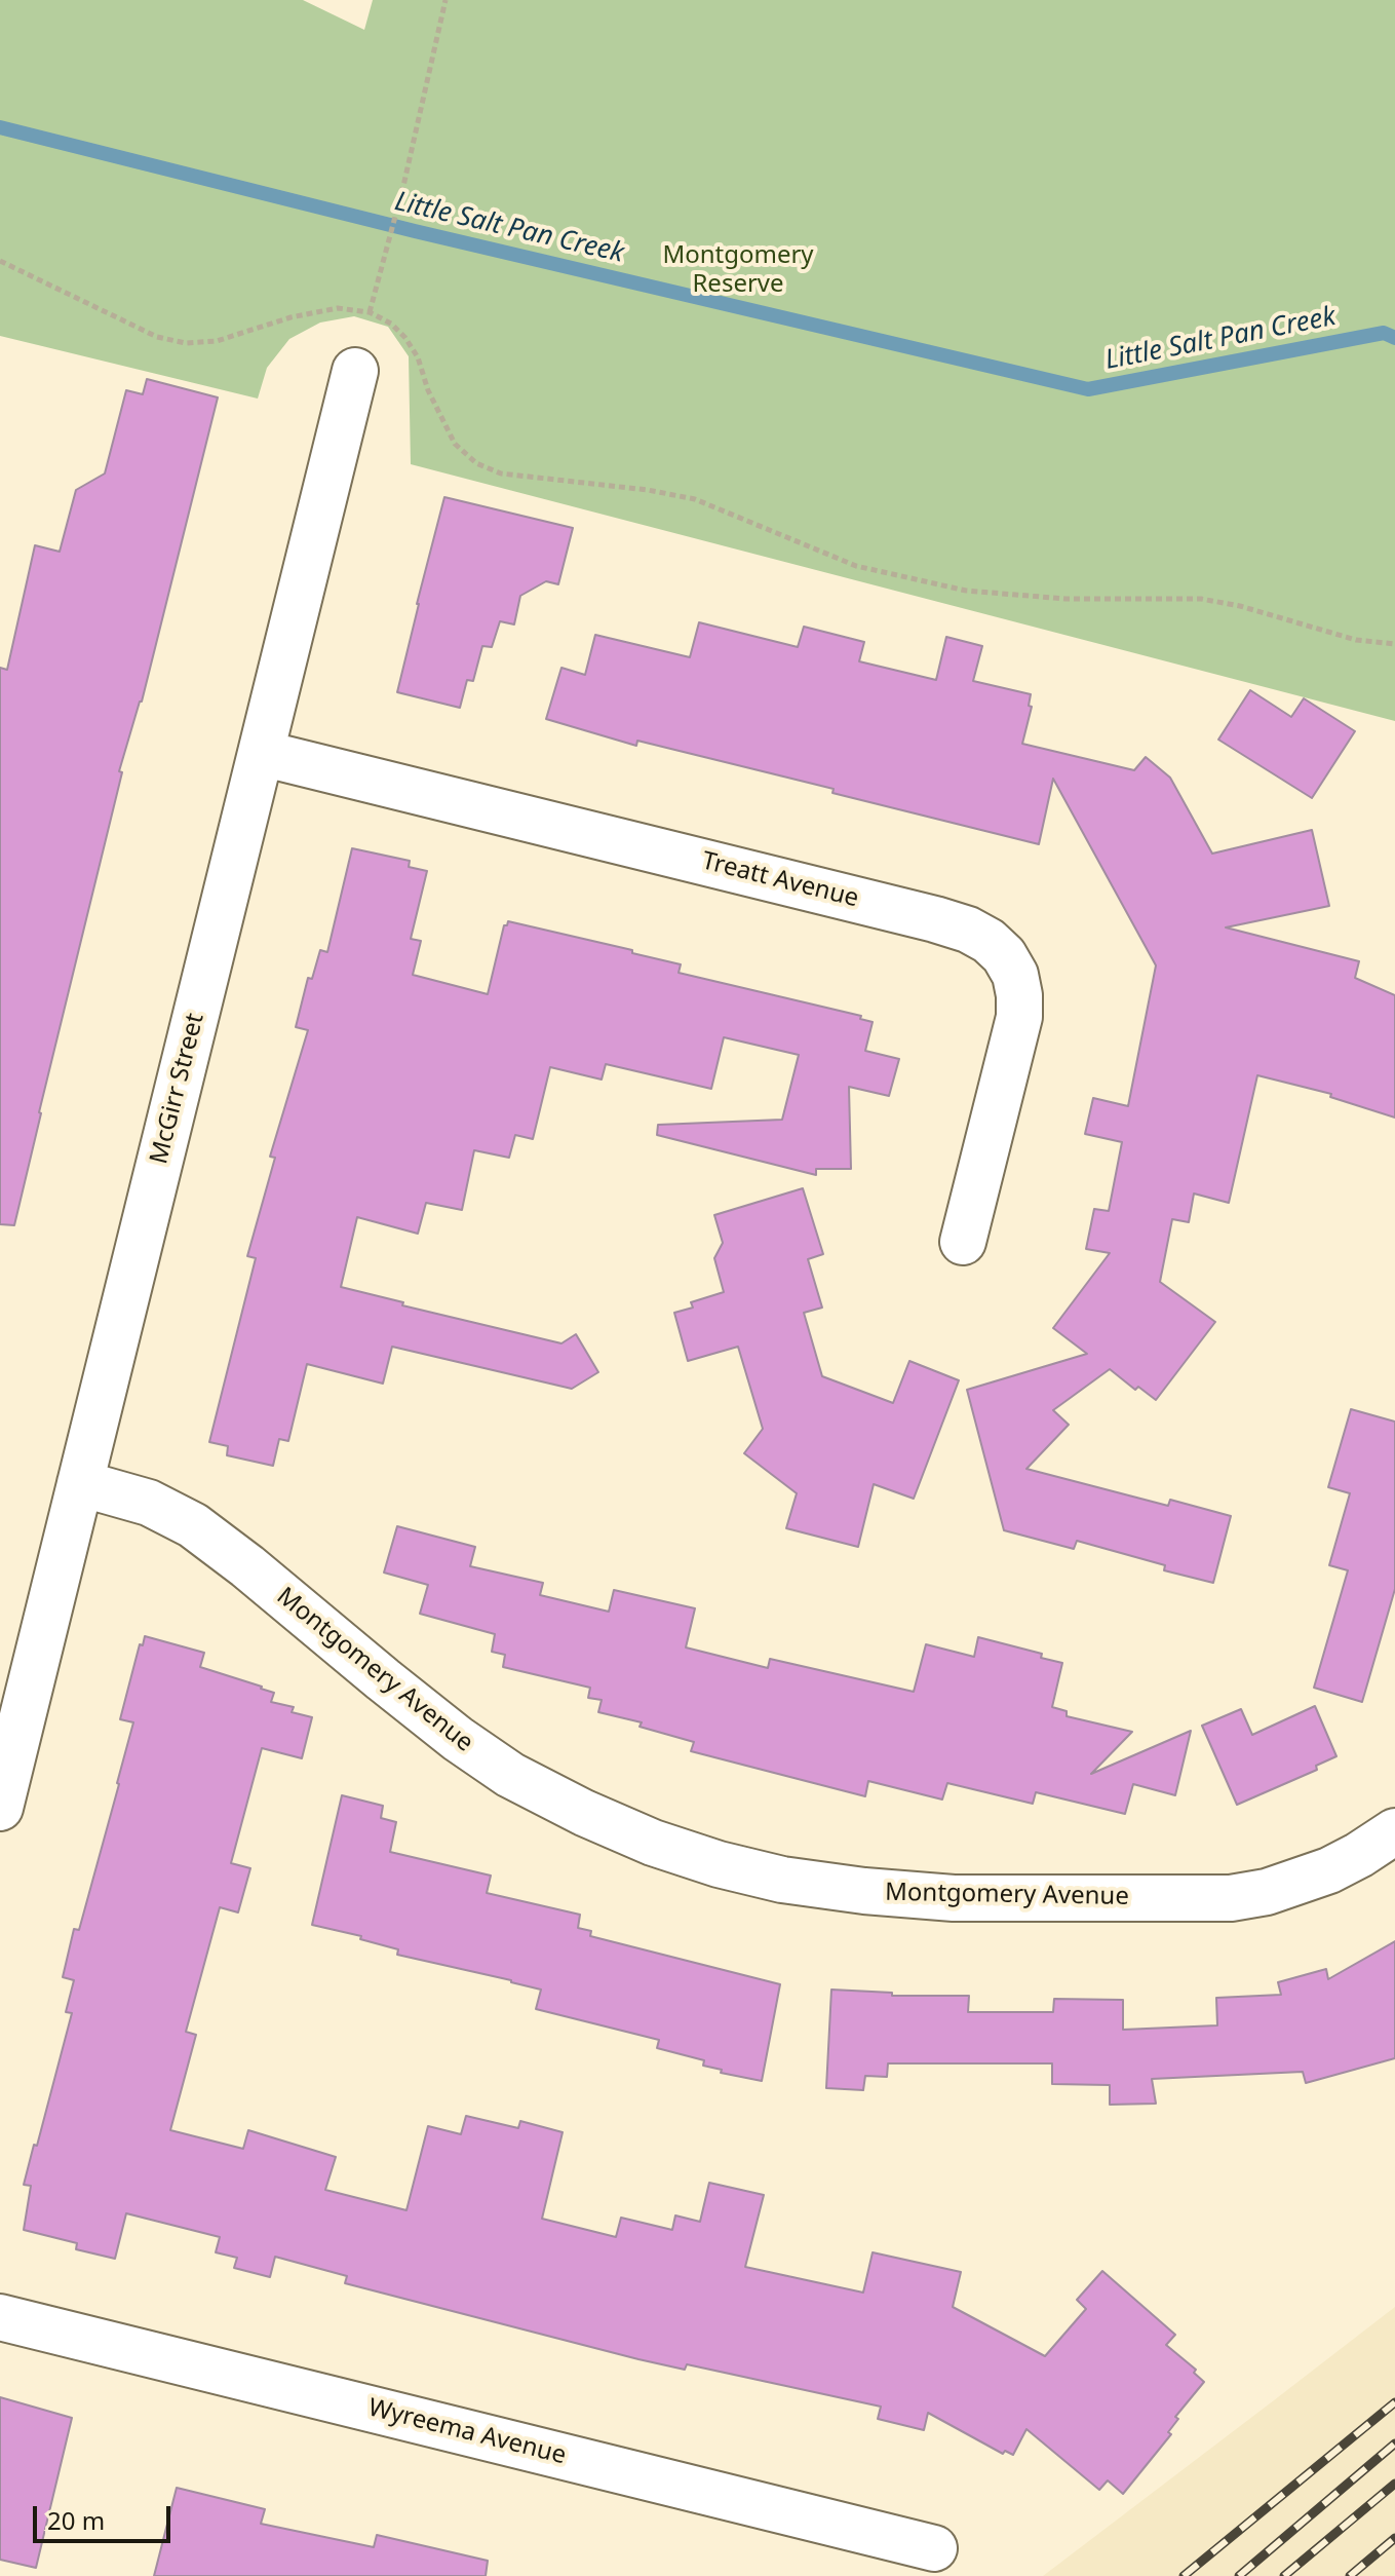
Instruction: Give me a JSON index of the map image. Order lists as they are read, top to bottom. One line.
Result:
{"streets":{"street":["Treatt Avenue","McGirr Street","Montgomery Avenue","Wyreema Avenue"]},"crossings":[["Treatt Avenue","McGirr Street"],["McGirr Street","Montgomery Avenue"]],"water":["Little Salt Pan Creek"],"parks":["Montgomery Reserve"],"scale_bar":"20 m"}
